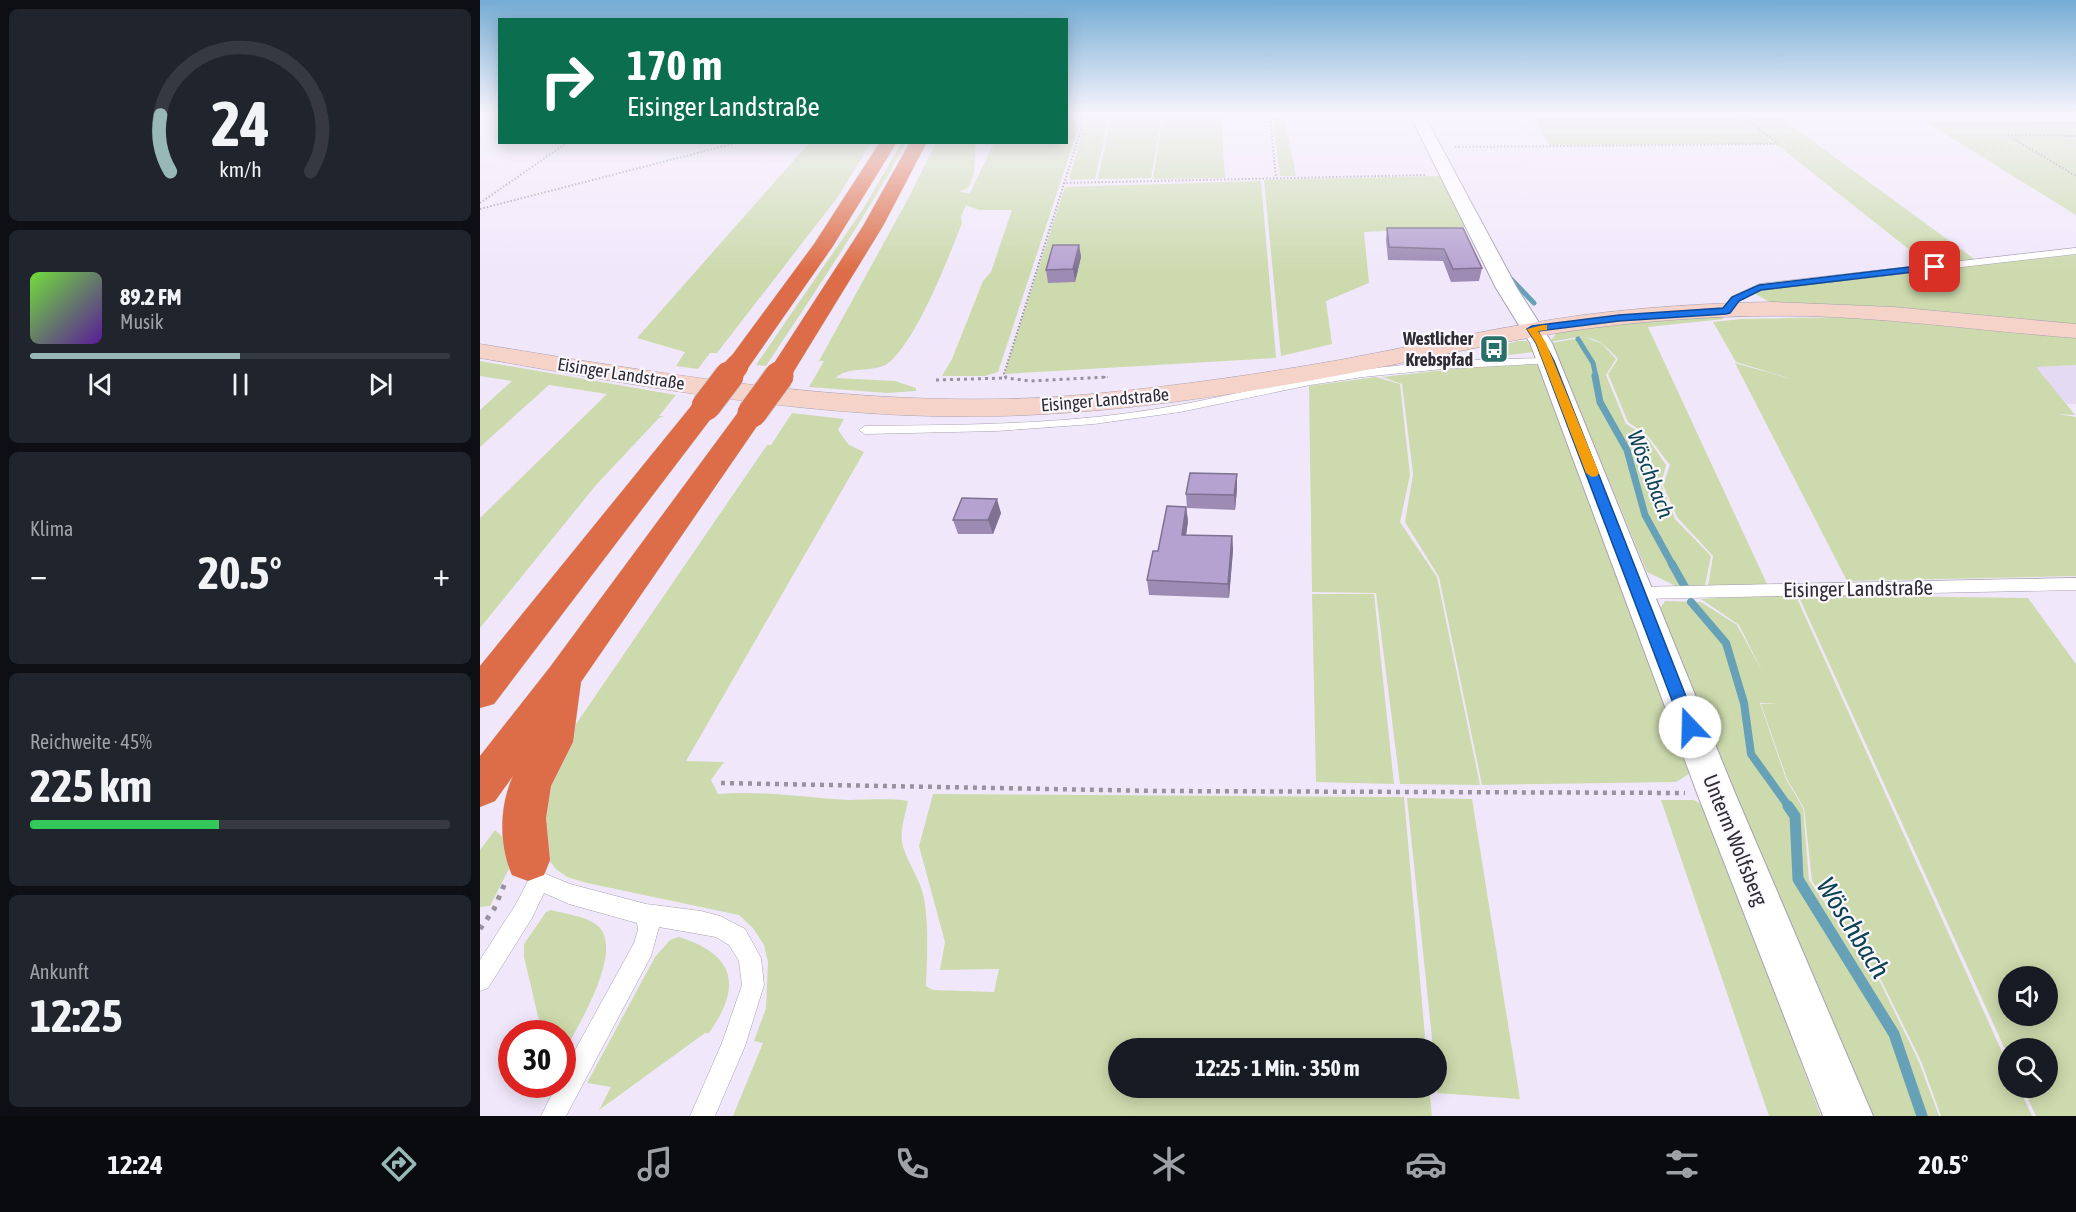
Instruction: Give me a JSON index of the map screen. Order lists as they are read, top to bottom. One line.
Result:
{"streets":{"main road":["Eisinger Landstraße"],"street":["Unterm Wolfsberg"]},"crossings":[["Eisinger Landstraße","Unterm Wolfsberg"]],"water":["Wöschbach"],"places":{"bus stop":["Westlicher Krebspfad"]},"page":{"turn":["170 m","Eisinger Landstraße"],"song":["89.2 FM","Musik"],"tile":["Klima",["Reichweite · 45%","225 km"],["Ankunft","12:25"]],"heat":["−","20.5°","+"],"limit":"30","trip":"12:25 · 1 Min. · 350 m","tabs":["12:24","20.5°"],"gauge":["24","km/h"]}}
